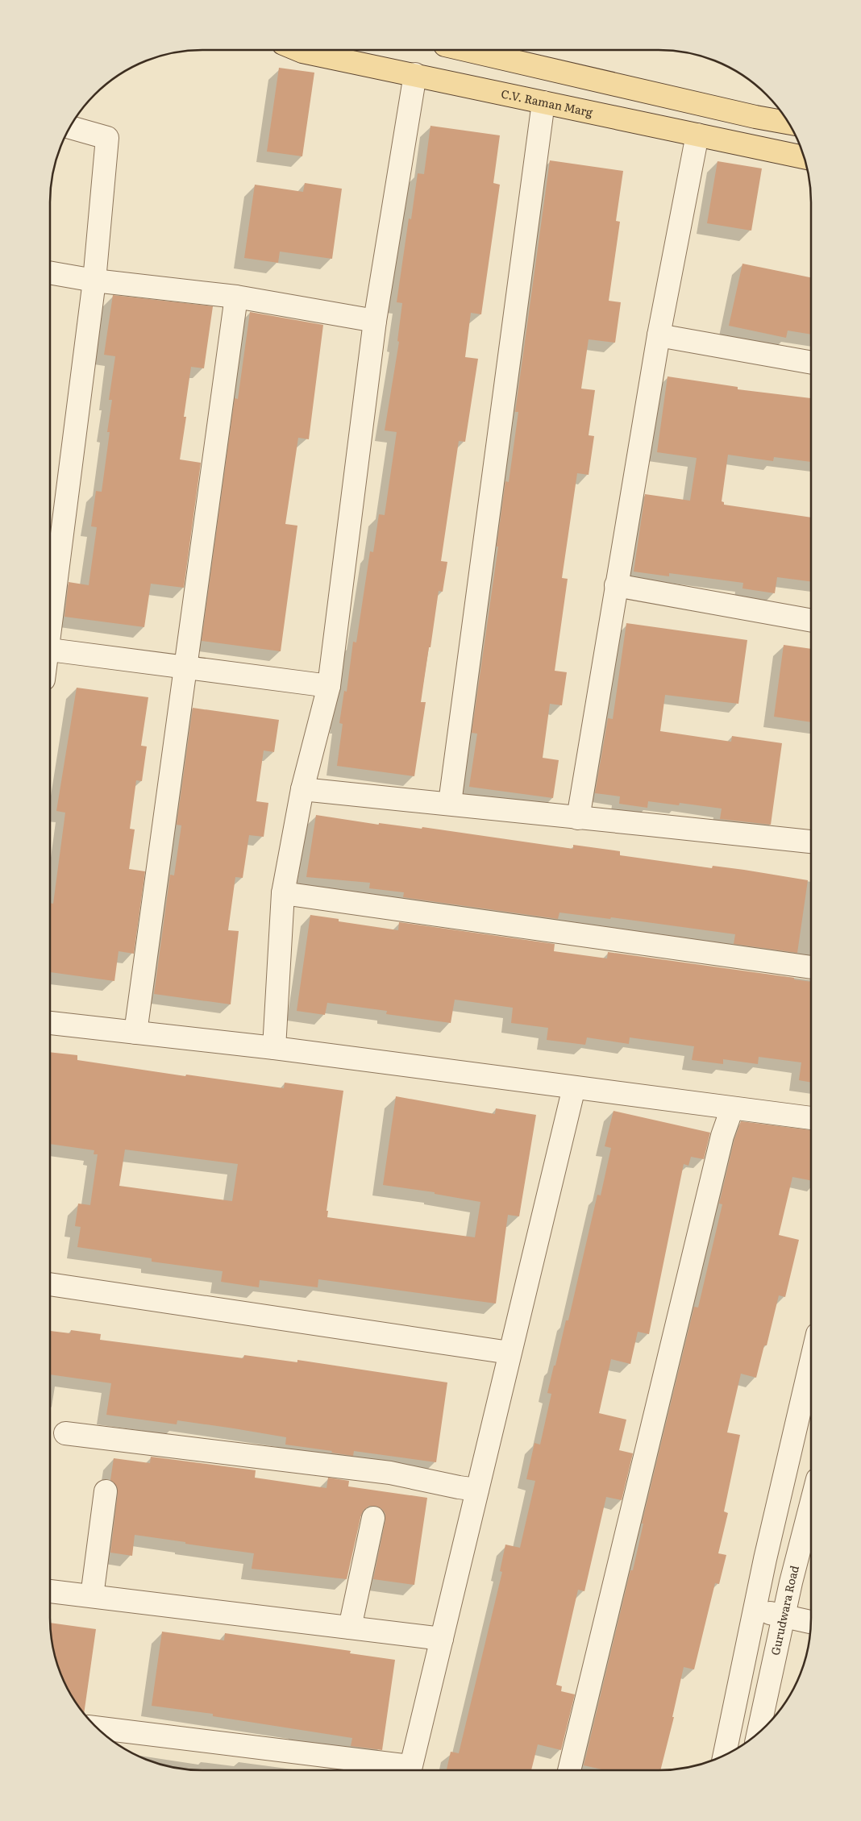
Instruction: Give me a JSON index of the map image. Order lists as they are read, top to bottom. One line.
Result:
{"streets":{"main road":["C.V. Raman Marg"],"street":["Gurudwara Road"]}}
